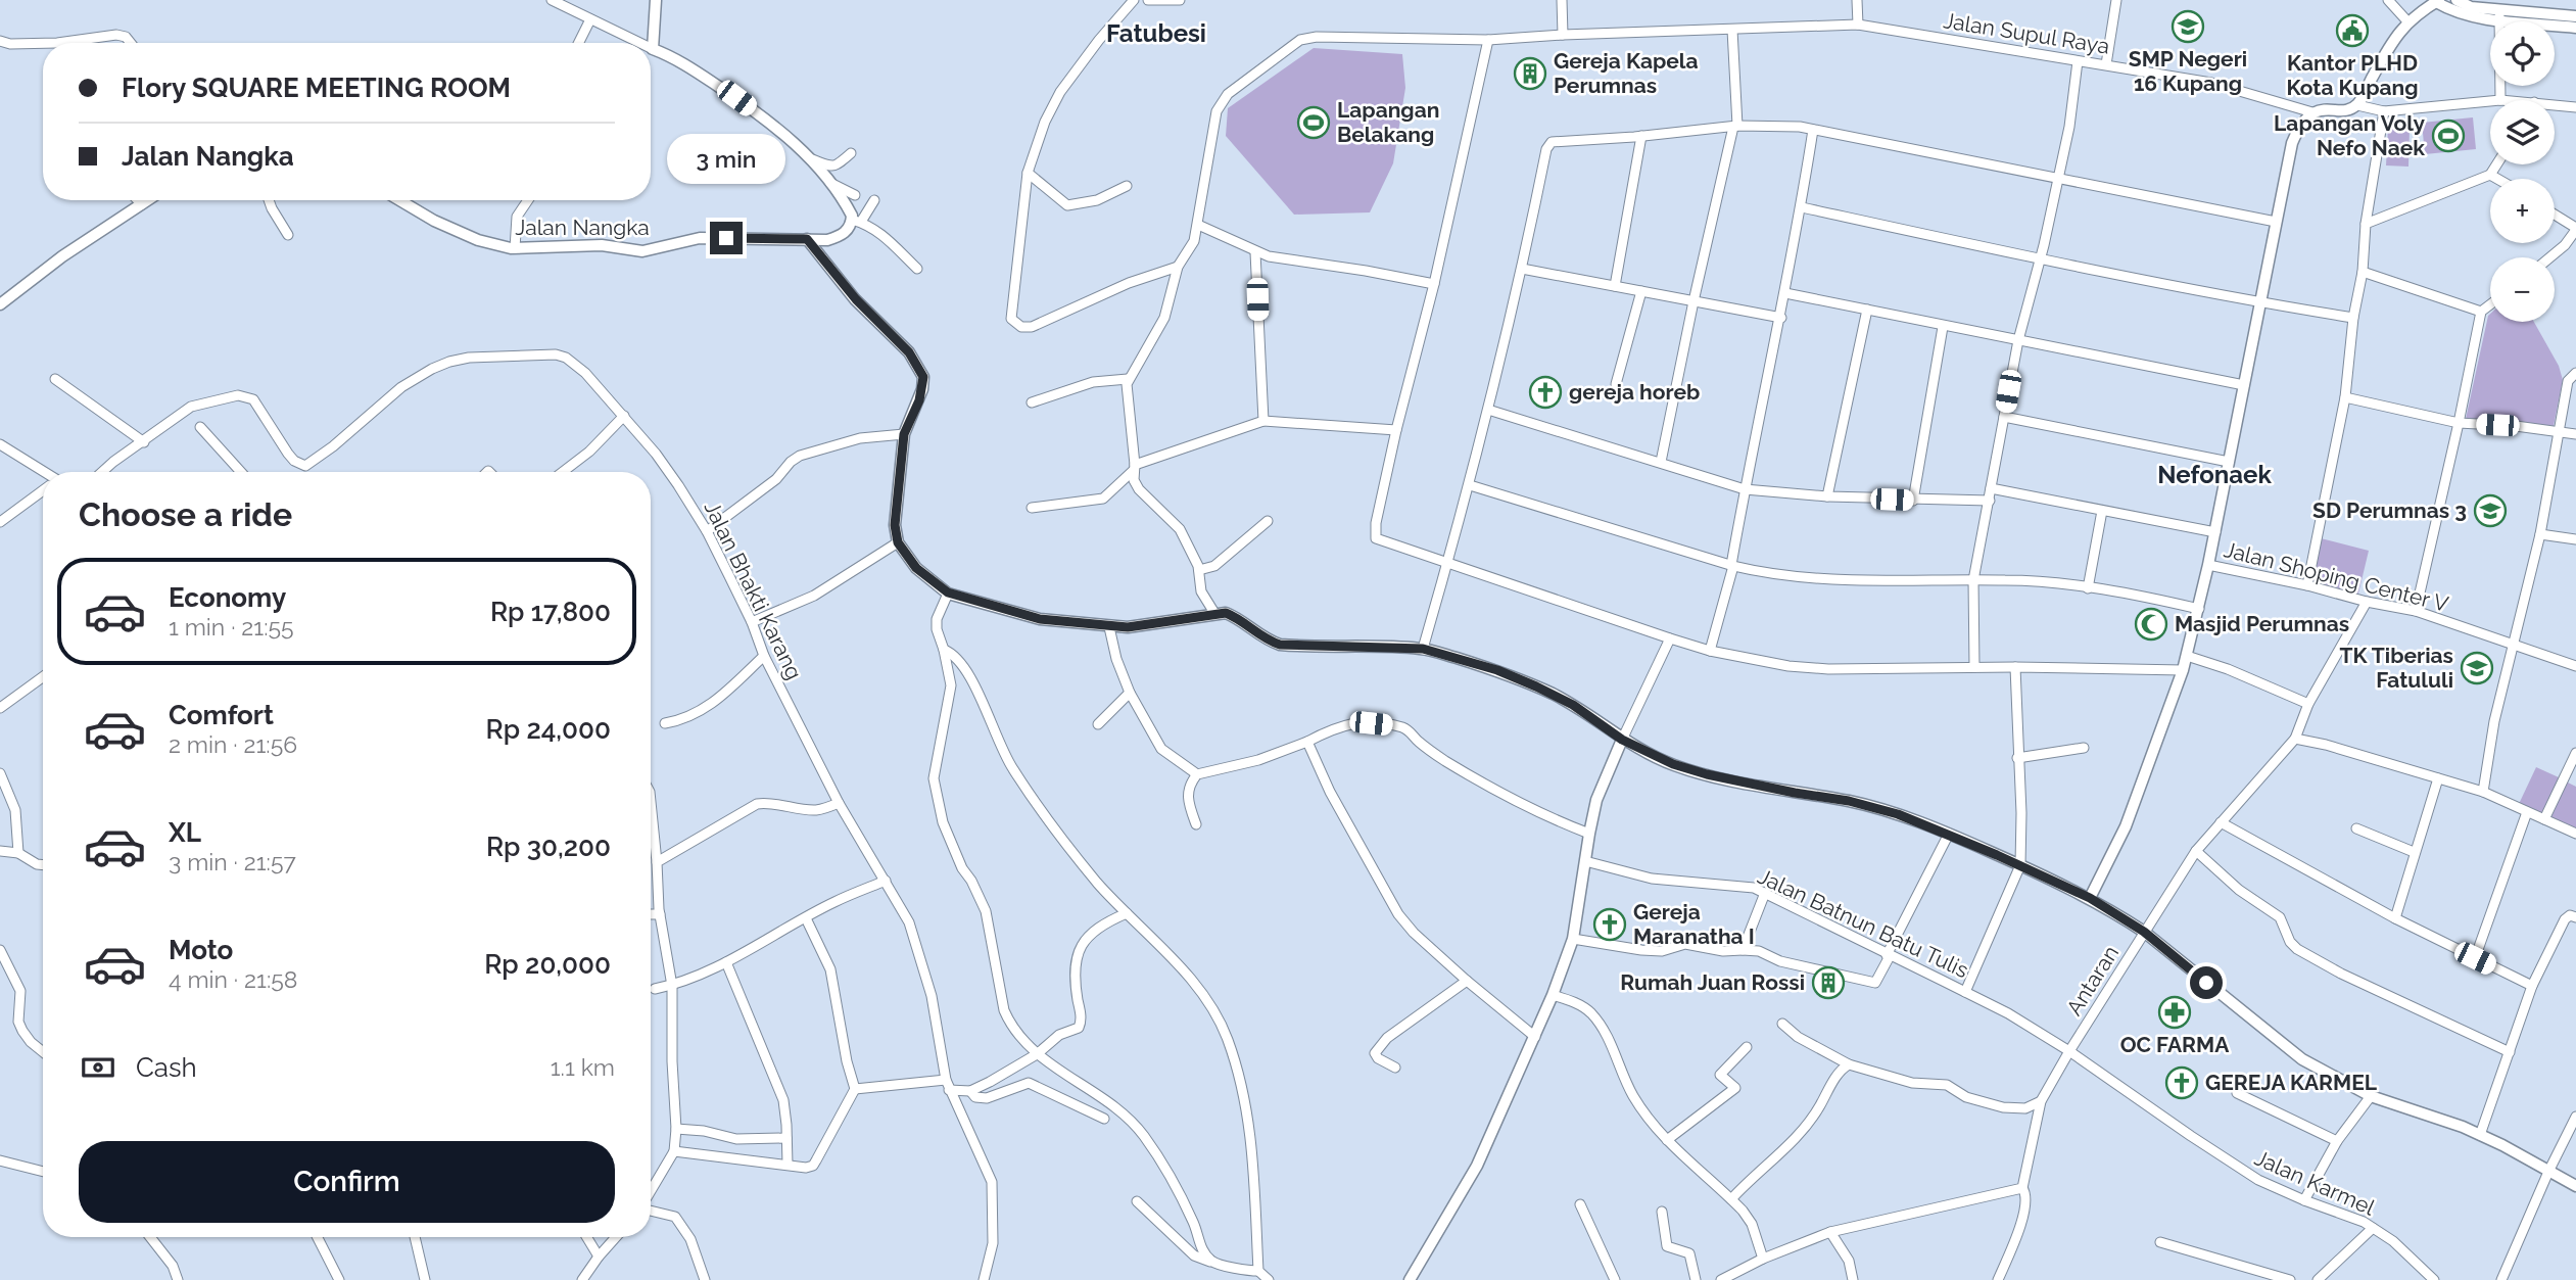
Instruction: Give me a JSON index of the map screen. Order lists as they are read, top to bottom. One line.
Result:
{"streets":{"street":["Jalan Supul Raya","Jalan Nangka","Jalan Shoping Center V","Jalan Bhakti Karang","Jalan Batnun Batu Tulis","Antaran","Jalan Karmel"]},"crossings":[["Jalan Shoping Center V","Antaran"],["Jalan Batnun Batu Tulis","Antaran"],["Jalan Batnun Batu Tulis","Jalan Karmel"],["Antaran","Jalan Karmel"]],"districts":["Fatubesi","Nefonaek"],"places":{"school or university":["SMP Negeri 16 Kupang","SD Perumnas 3","TK Tiberias Fatululi"],"public building":["Kantor PLHD Kota Kupang"],"building":["Gereja Kapela Perumnas","Rumah Juan Rossi"],"sports":["Lapangan Belakang","Lapangan Voly Nefo Naek"],"church":["gereja horeb","Gereja Maranatha I","GEREJA KARMEL"],"mosque":["Masjid Perumnas"],"pharmacy":["OC FARMA"]},"page":{"map_buttons":["+","−"],"banner":["Flory SQUARE MEETING ROOM","Jalan Nangka"],"bubble":"3 min","heading":"Choose a ride","list":[{"name":"Economy","note":"1 min · 21:55","value":"Rp 17,800"},{"name":"Comfort","note":"2 min · 21:56","value":"Rp 24,000"},{"name":"XL","note":"3 min · 21:57","value":"Rp 30,200"},{"name":"Moto","note":"4 min · 21:58","value":"Rp 20,000"}],"pay":["Cash","1.1 km"],"buttons":"Confirm"}}
